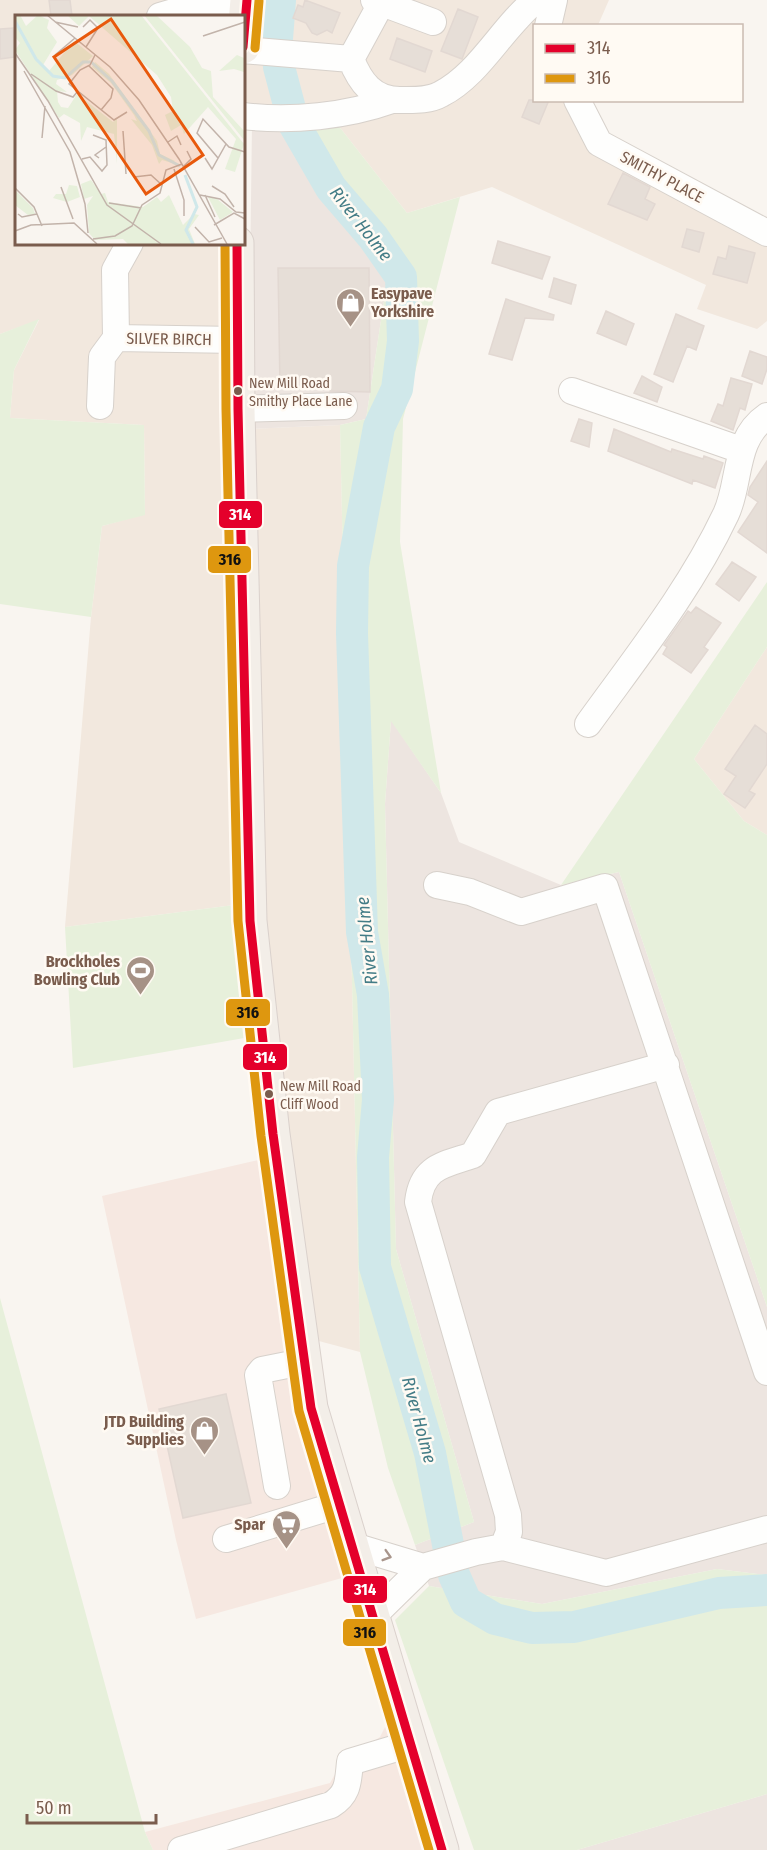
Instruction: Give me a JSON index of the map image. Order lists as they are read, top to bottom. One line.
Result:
{"streets":{"street":["SMITHY PLACE","SILVER BIRCH"]},"water":["River Holme"],"places":{"shop":["Easypave Yorkshire","JTD Building Supplies"],"other":["New Mill Road Smithy Place Lane","New Mill Road Cliff Wood"],"sports":["Brockholes Bowling Club"],"supermarket":["Spar"]},"lines":["transit line 314","transit line 316"],"legend":["314","316"],"scale_bar":"50 m"}
